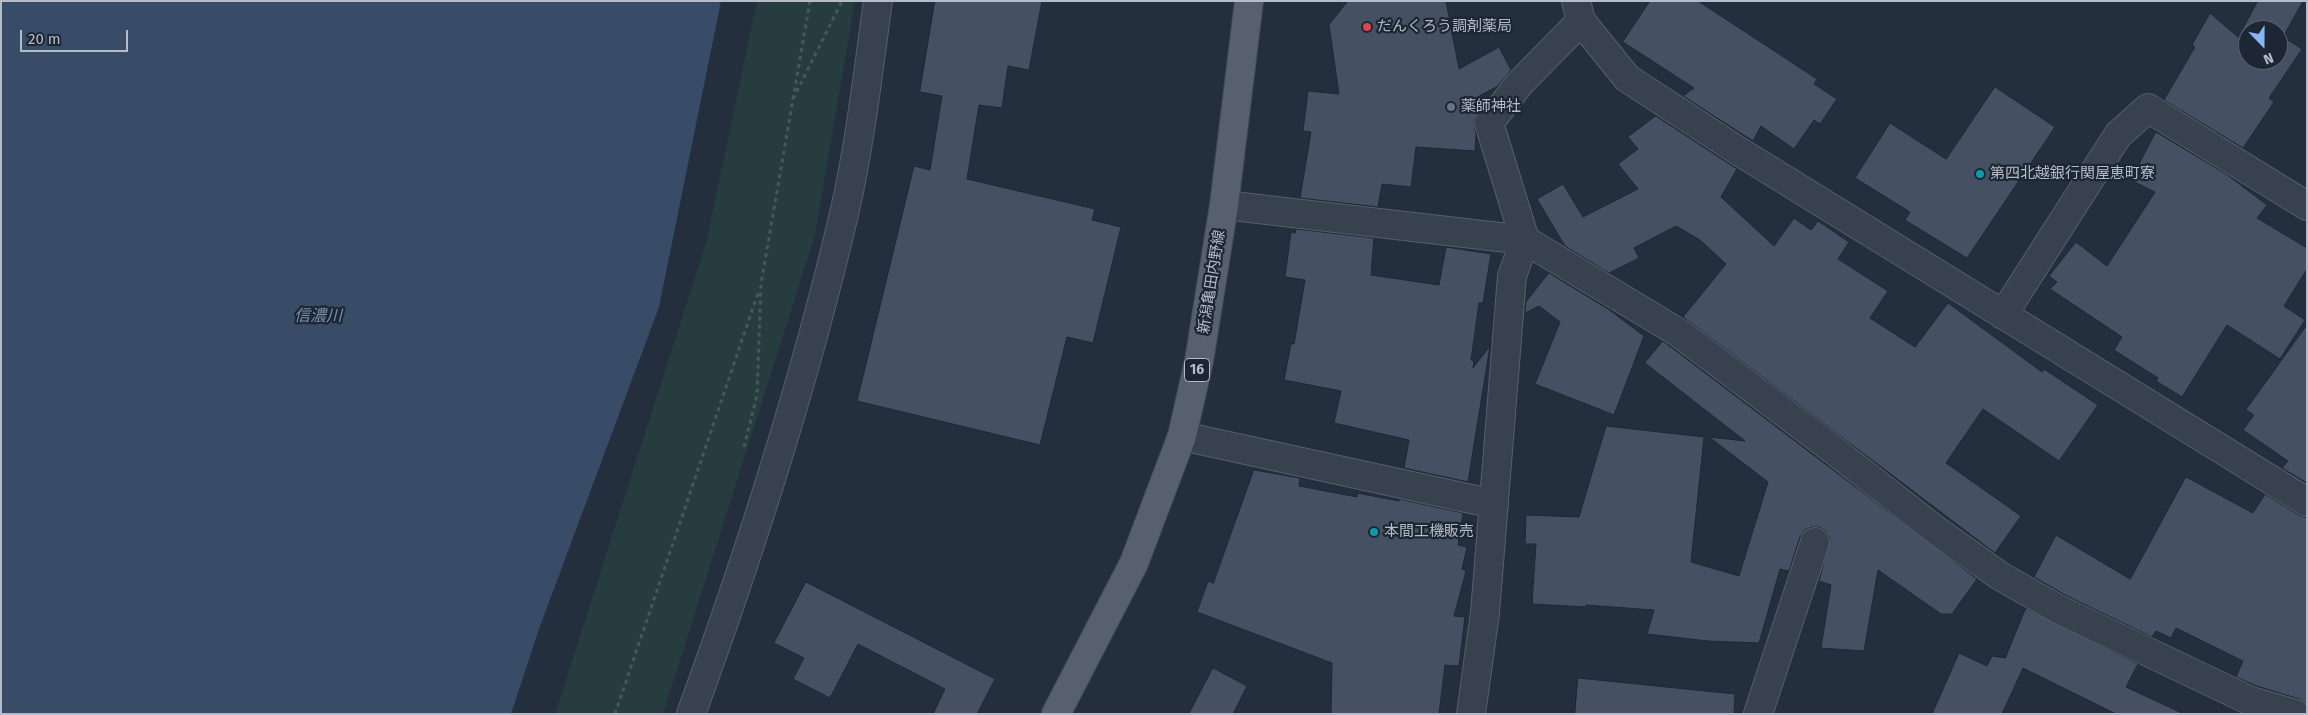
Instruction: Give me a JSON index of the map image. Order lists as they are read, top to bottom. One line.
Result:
{"streets":{"main road":["新潟亀田内野線","16"]},"water":["信濃川"],"places":["だんくろう調剤薬局","薬師神社","第四北越銀行関屋恵町寮","本間工機販売"],"scale_bar":"20 m","north":"bottom"}
